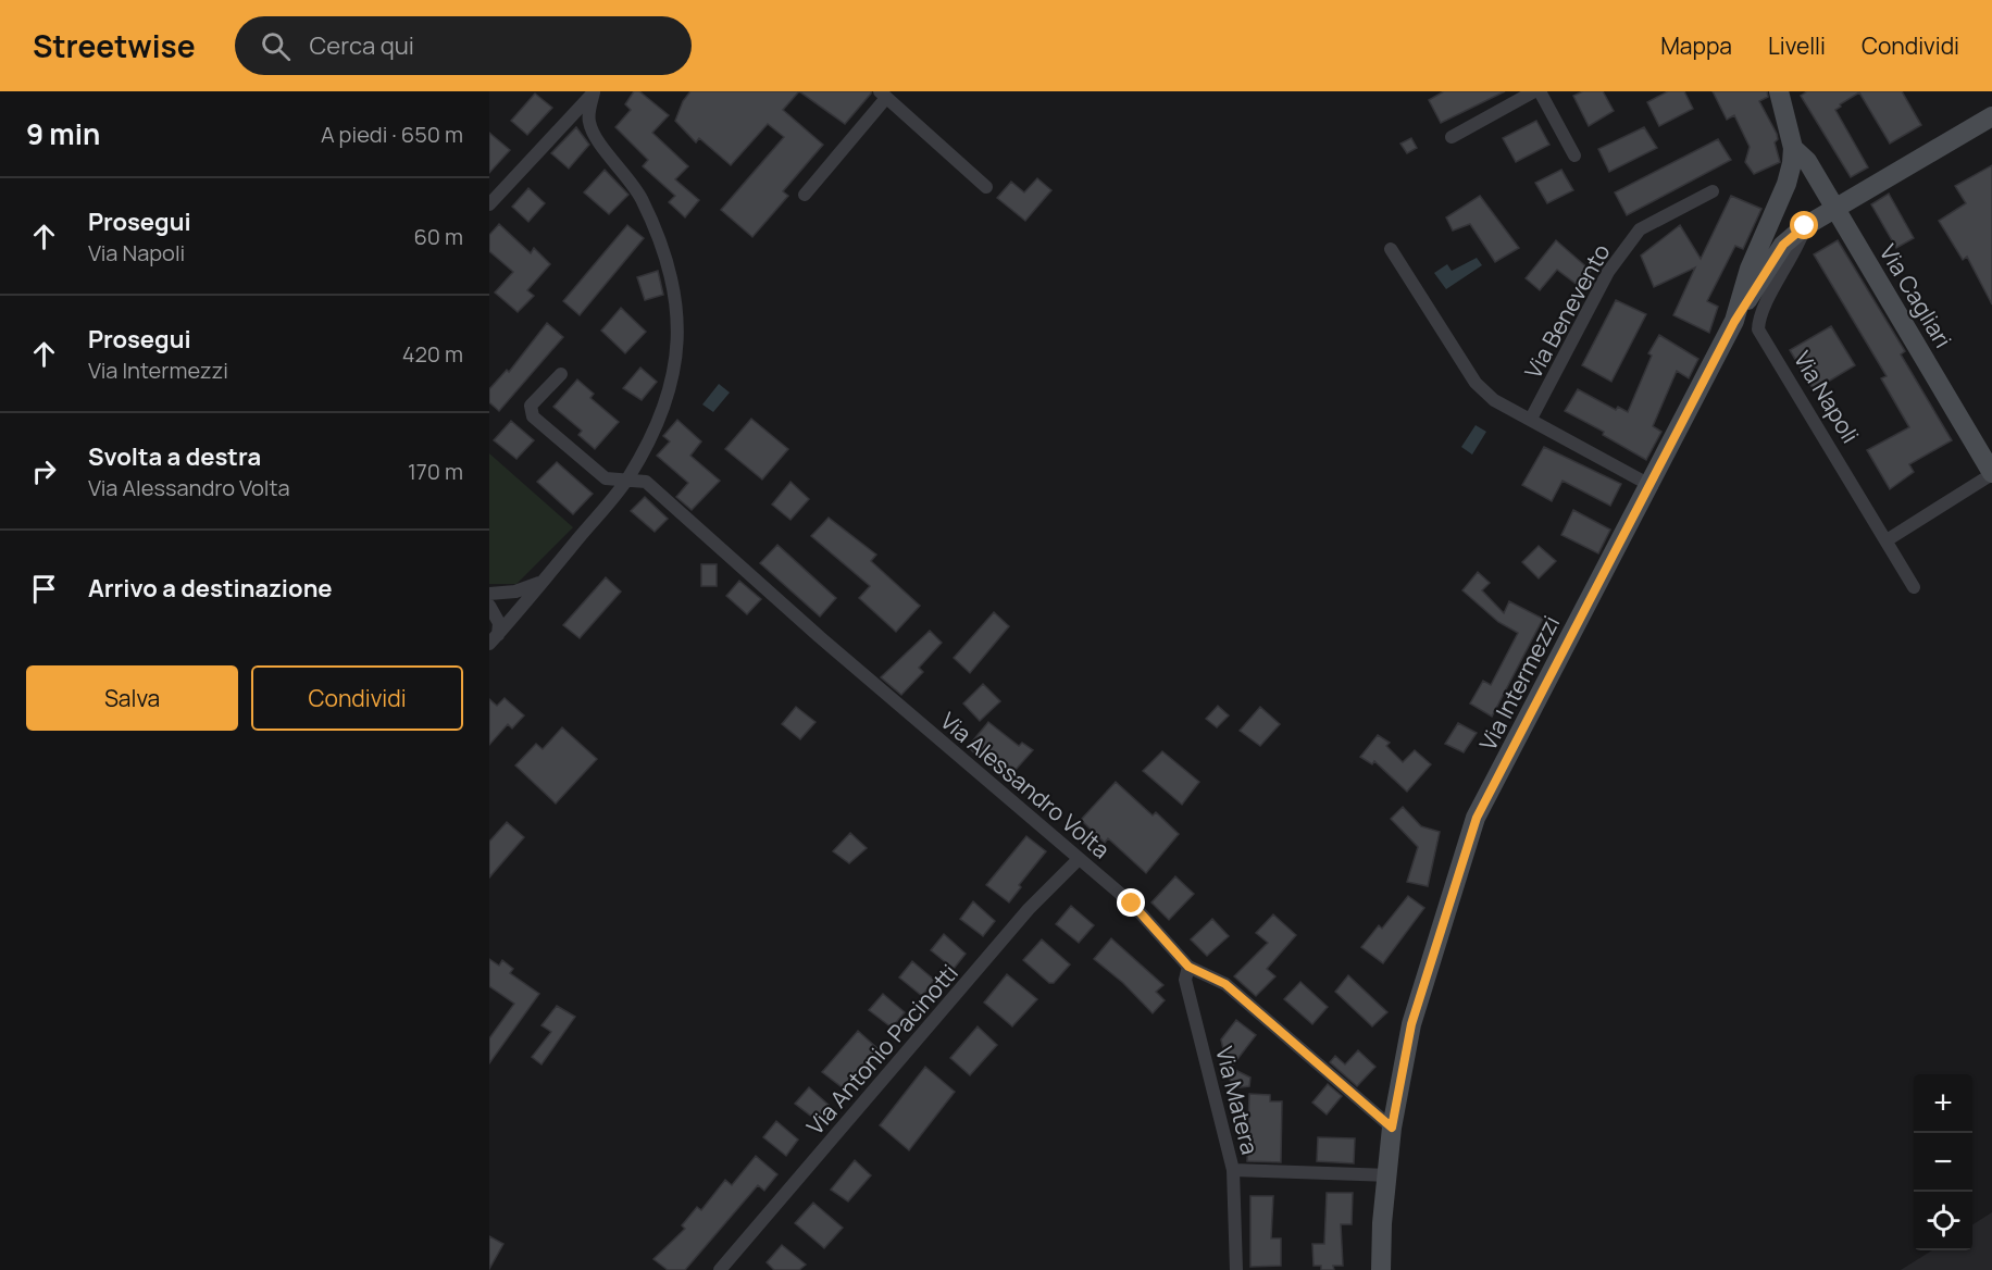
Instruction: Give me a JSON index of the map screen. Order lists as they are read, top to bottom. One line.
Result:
{"streets":{"street":["Via Cagliari","Via Benevento","Via Napoli","Via Intermezzi","Via Alessandro Volta","Via Antonio Pacinotti","Via Matera"]},"crossings":[["Via Cagliari","Via Intermezzi"],["Via Intermezzi","Via Alessandro Volta"],["Via Intermezzi","Via Matera"],["Via Alessandro Volta","Via Antonio Pacinotti"],["Via Alessandro Volta","Via Matera"]],"page":{"header":"Streetwise","search":"Cerca qui","nav":["Mappa","Livelli","Condividi"],"heading":["9 min","A piedi · 650 m"],"list":[["Prosegui","Via Napoli","60 m"],["Prosegui","Via Intermezzi","420 m"],["Svolta a destra","Via Alessandro Volta","170 m"],"Arrivo a destinazione"],"buttons":["Salva","Condividi"],"map_buttons":["+","−"]}}
